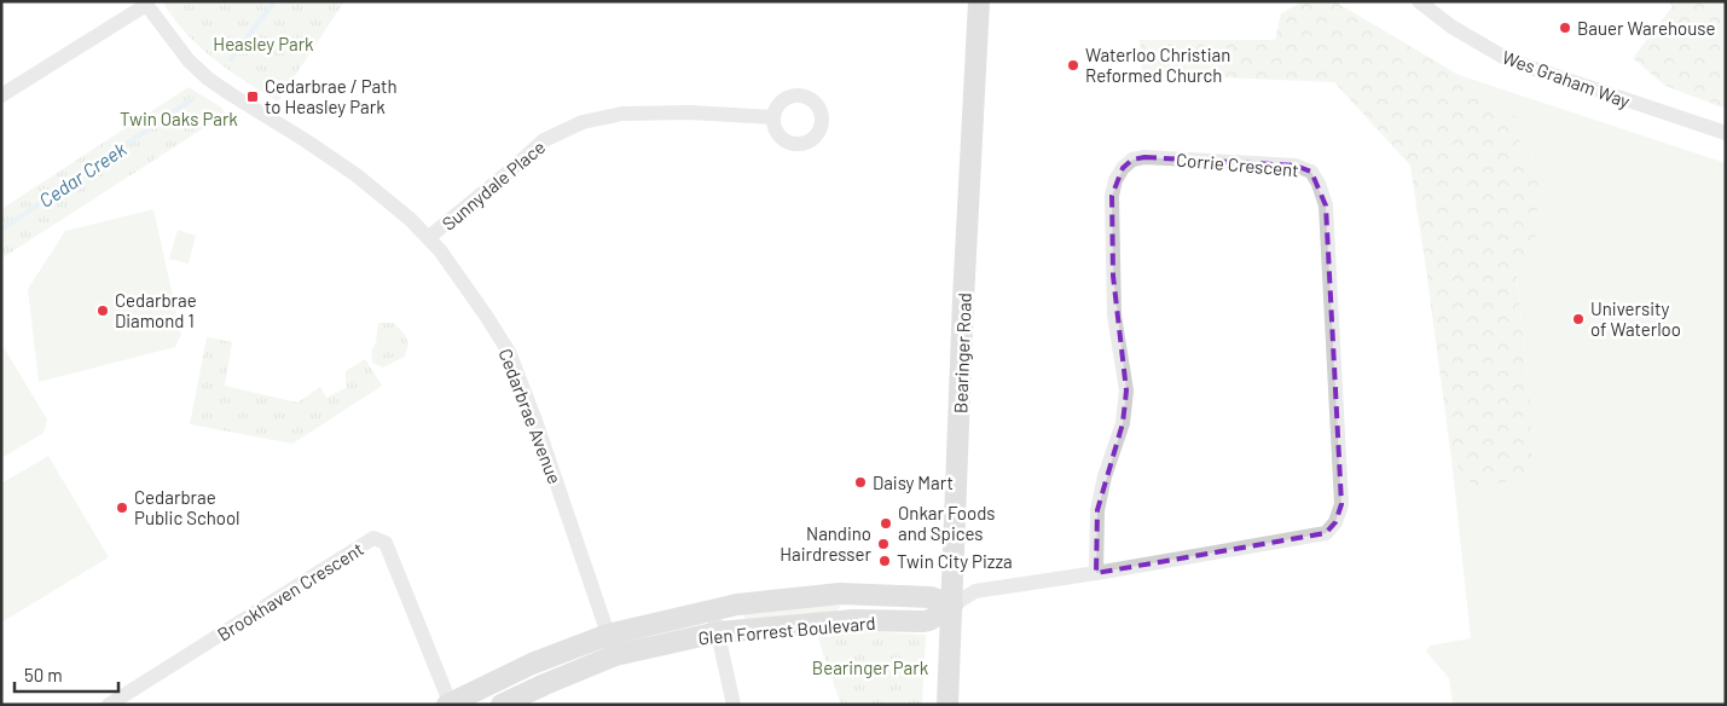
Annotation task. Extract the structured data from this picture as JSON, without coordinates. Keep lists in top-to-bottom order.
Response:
{
  "streets": {
    "street": [
      "Wes Graham Way",
      "Corrie Crescent",
      "Sunnydale Place",
      "Bearinger Road",
      "Cedarbrae Avenue",
      "Brookhaven Crescent",
      "Glen Forrest Boulevard"
    ]
  },
  "crossings": [
    ["Corrie Crescent", "Bearinger Road"],
    ["Corrie Crescent", "Glen Forrest Boulevard"],
    ["Sunnydale Place", "Cedarbrae Avenue"],
    ["Bearinger Road", "Glen Forrest Boulevard"],
    ["Cedarbrae Avenue", "Glen Forrest Boulevard"],
    ["Brookhaven Crescent", "Glen Forrest Boulevard"]
  ],
  "water": ["Cedar Creek"],
  "parks": ["Heasley Park", "Twin Oaks Park", "Bearinger Park"],
  "places": {
    "other": [
      "Bauer Warehouse",
      "Waterloo Christian Reformed Church",
      "Cedarbrae Diamond 1",
      "University of Waterloo",
      "Daisy Mart",
      "Cedarbrae Public School",
      "Onkar Foods and Spices",
      "Nandino Hairdresser",
      "Twin City Pizza"
    ],
    "transit": ["Cedarbrae / Path to Heasley Park"]
  },
  "scale_bar": "50 m"
}
